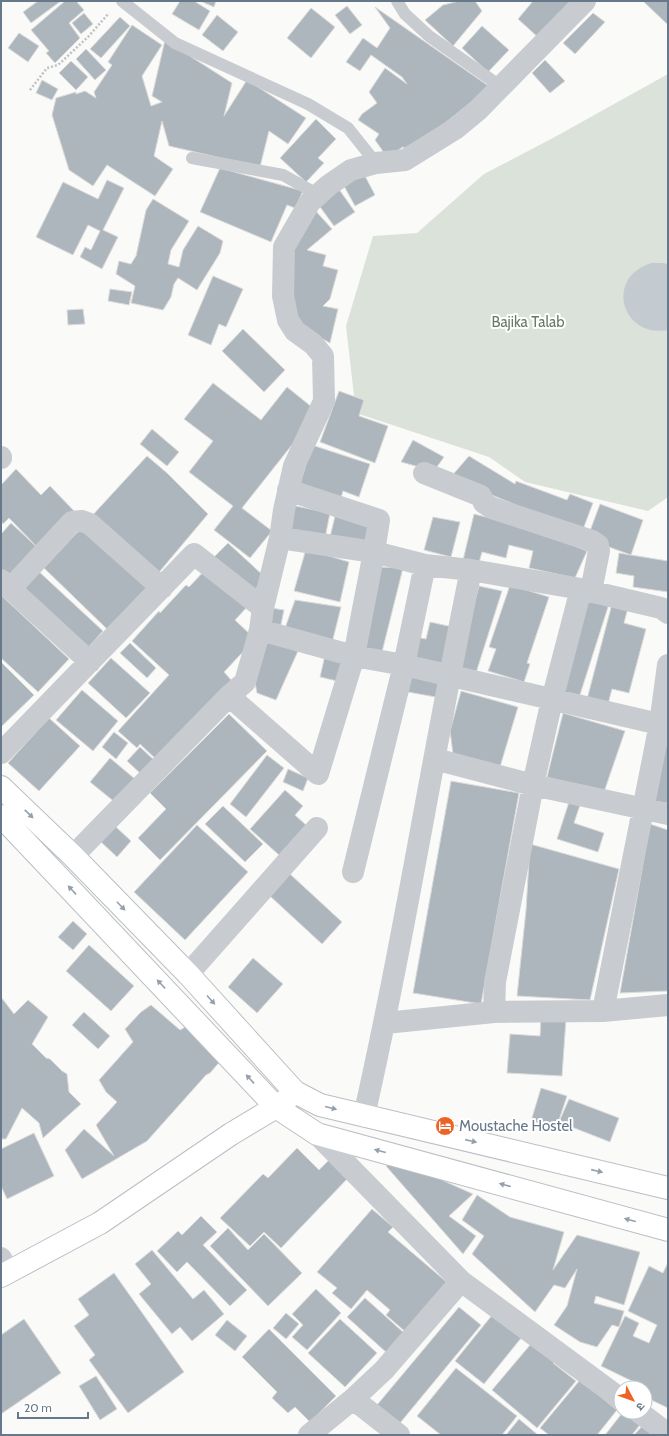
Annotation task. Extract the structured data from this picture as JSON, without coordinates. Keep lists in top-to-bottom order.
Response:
{
  "parks": ["Bajika Talab"],
  "places": {
    "hotel": ["Moustache Hostel"]
  },
  "scale_bar": "20 m",
  "north": "bottom right"
}
